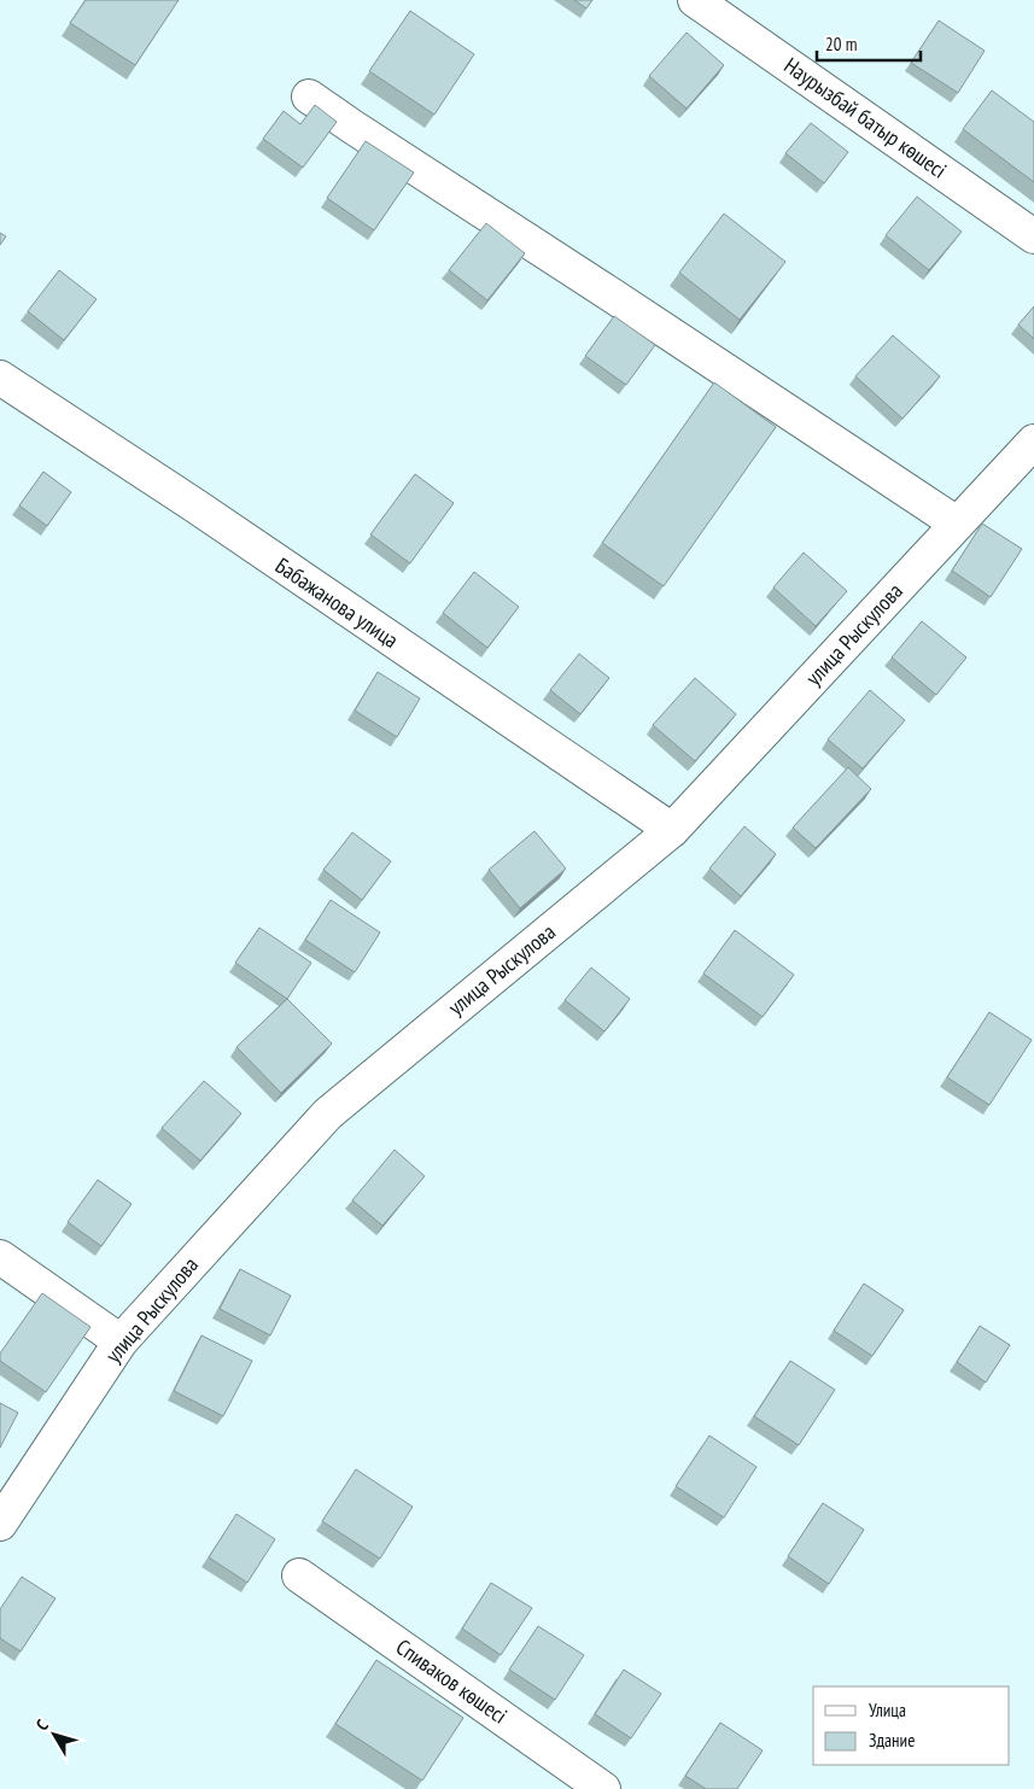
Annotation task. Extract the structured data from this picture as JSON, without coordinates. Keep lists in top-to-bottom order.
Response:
{
  "streets": {
    "street": [
      "Наурызбай батыр көшесі",
      "Бабажанова улица",
      "улица Рыскулова",
      "Спиваков көшесі"
    ]
  },
  "crossings": [
    ["Бабажанова улица", "улица Рыскулова"]
  ],
  "legend": ["Улица", "Здание"],
  "scale_bar": "20 m",
  "north": "top left"
}
